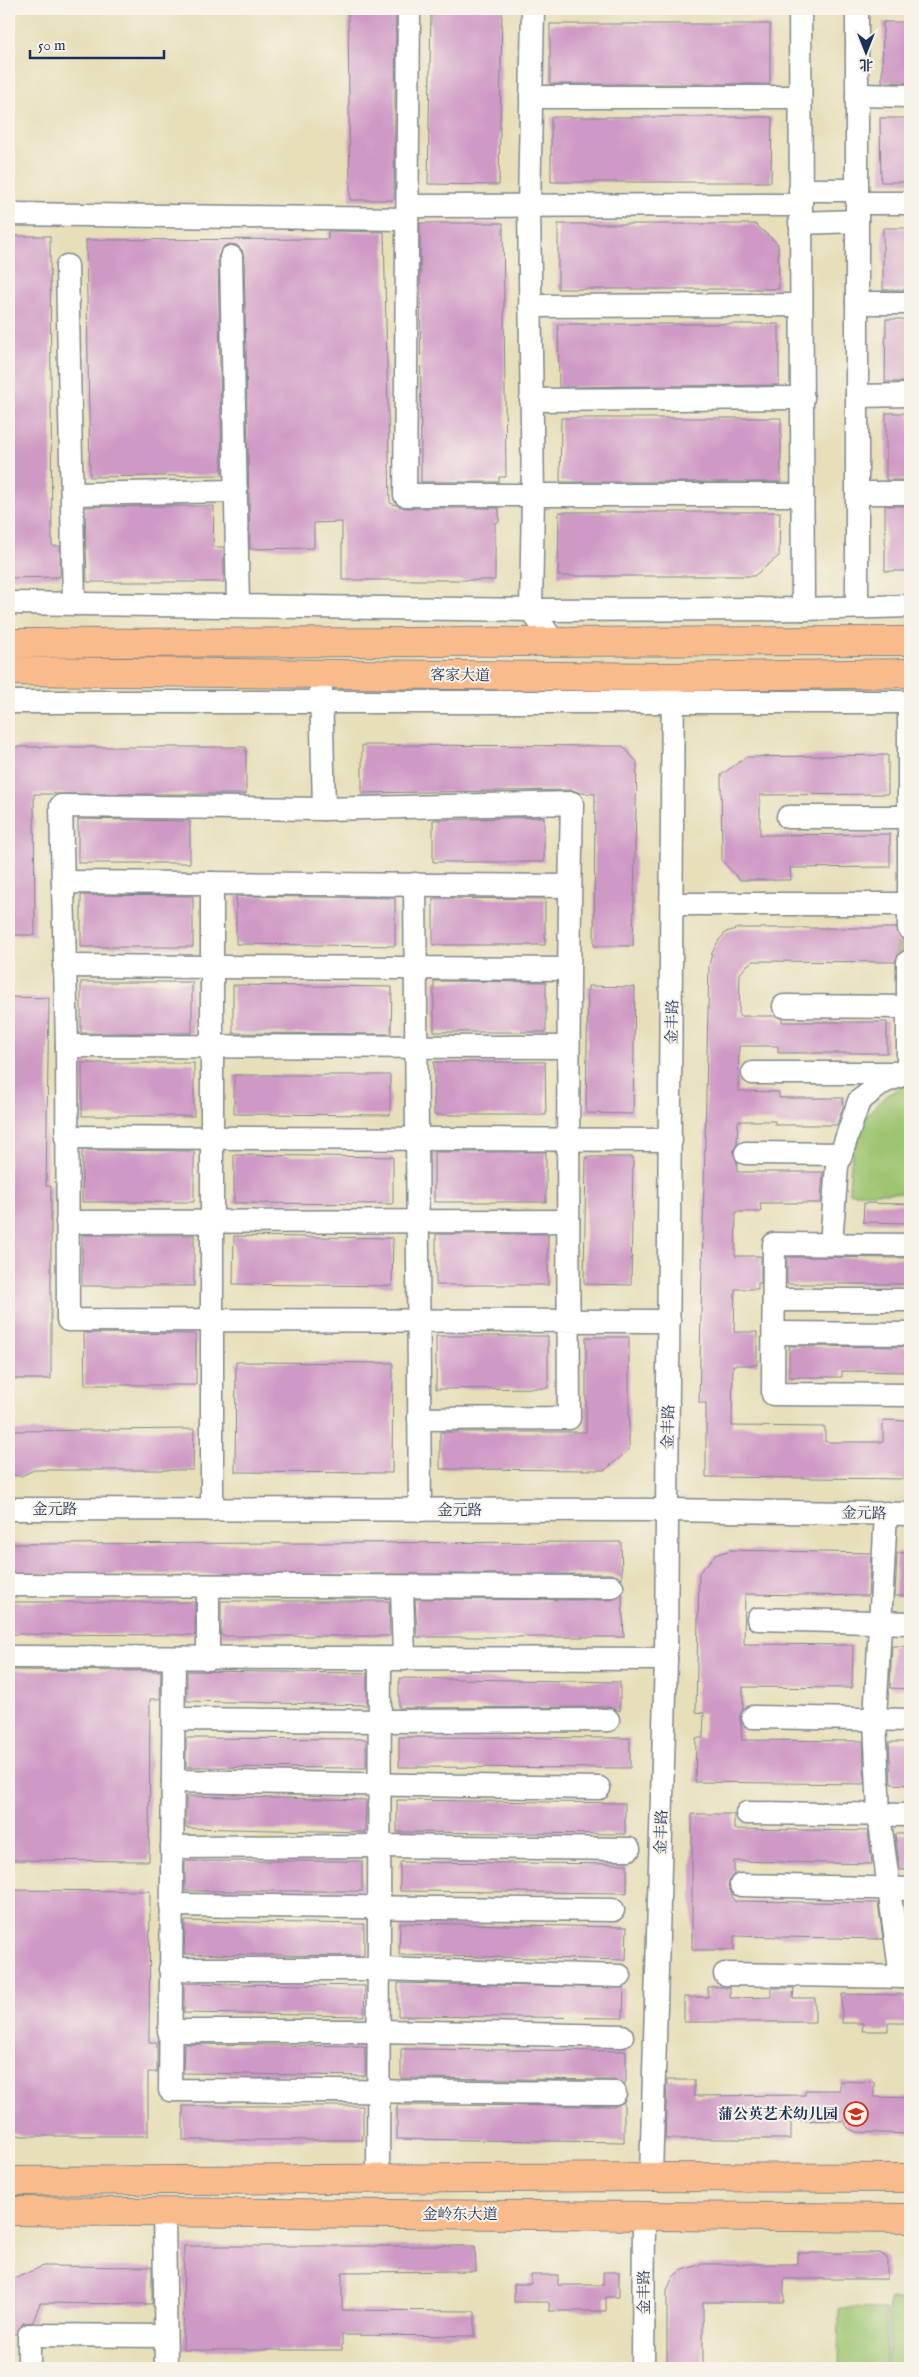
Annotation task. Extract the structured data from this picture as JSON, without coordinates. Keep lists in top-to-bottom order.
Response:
{
  "streets": {
    "main road": ["客家大道", "金岭东大道"],
    "street": ["金丰路", "金元路"]
  },
  "crossings": [
    ["客家大道", "金丰路"],
    ["金丰路", "金元路"],
    ["金丰路", "金岭东大道"]
  ],
  "places": {
    "school or university": ["蒲公英艺术幼儿园"]
  },
  "scale_bar": "50 m",
  "north": "bottom"
}
